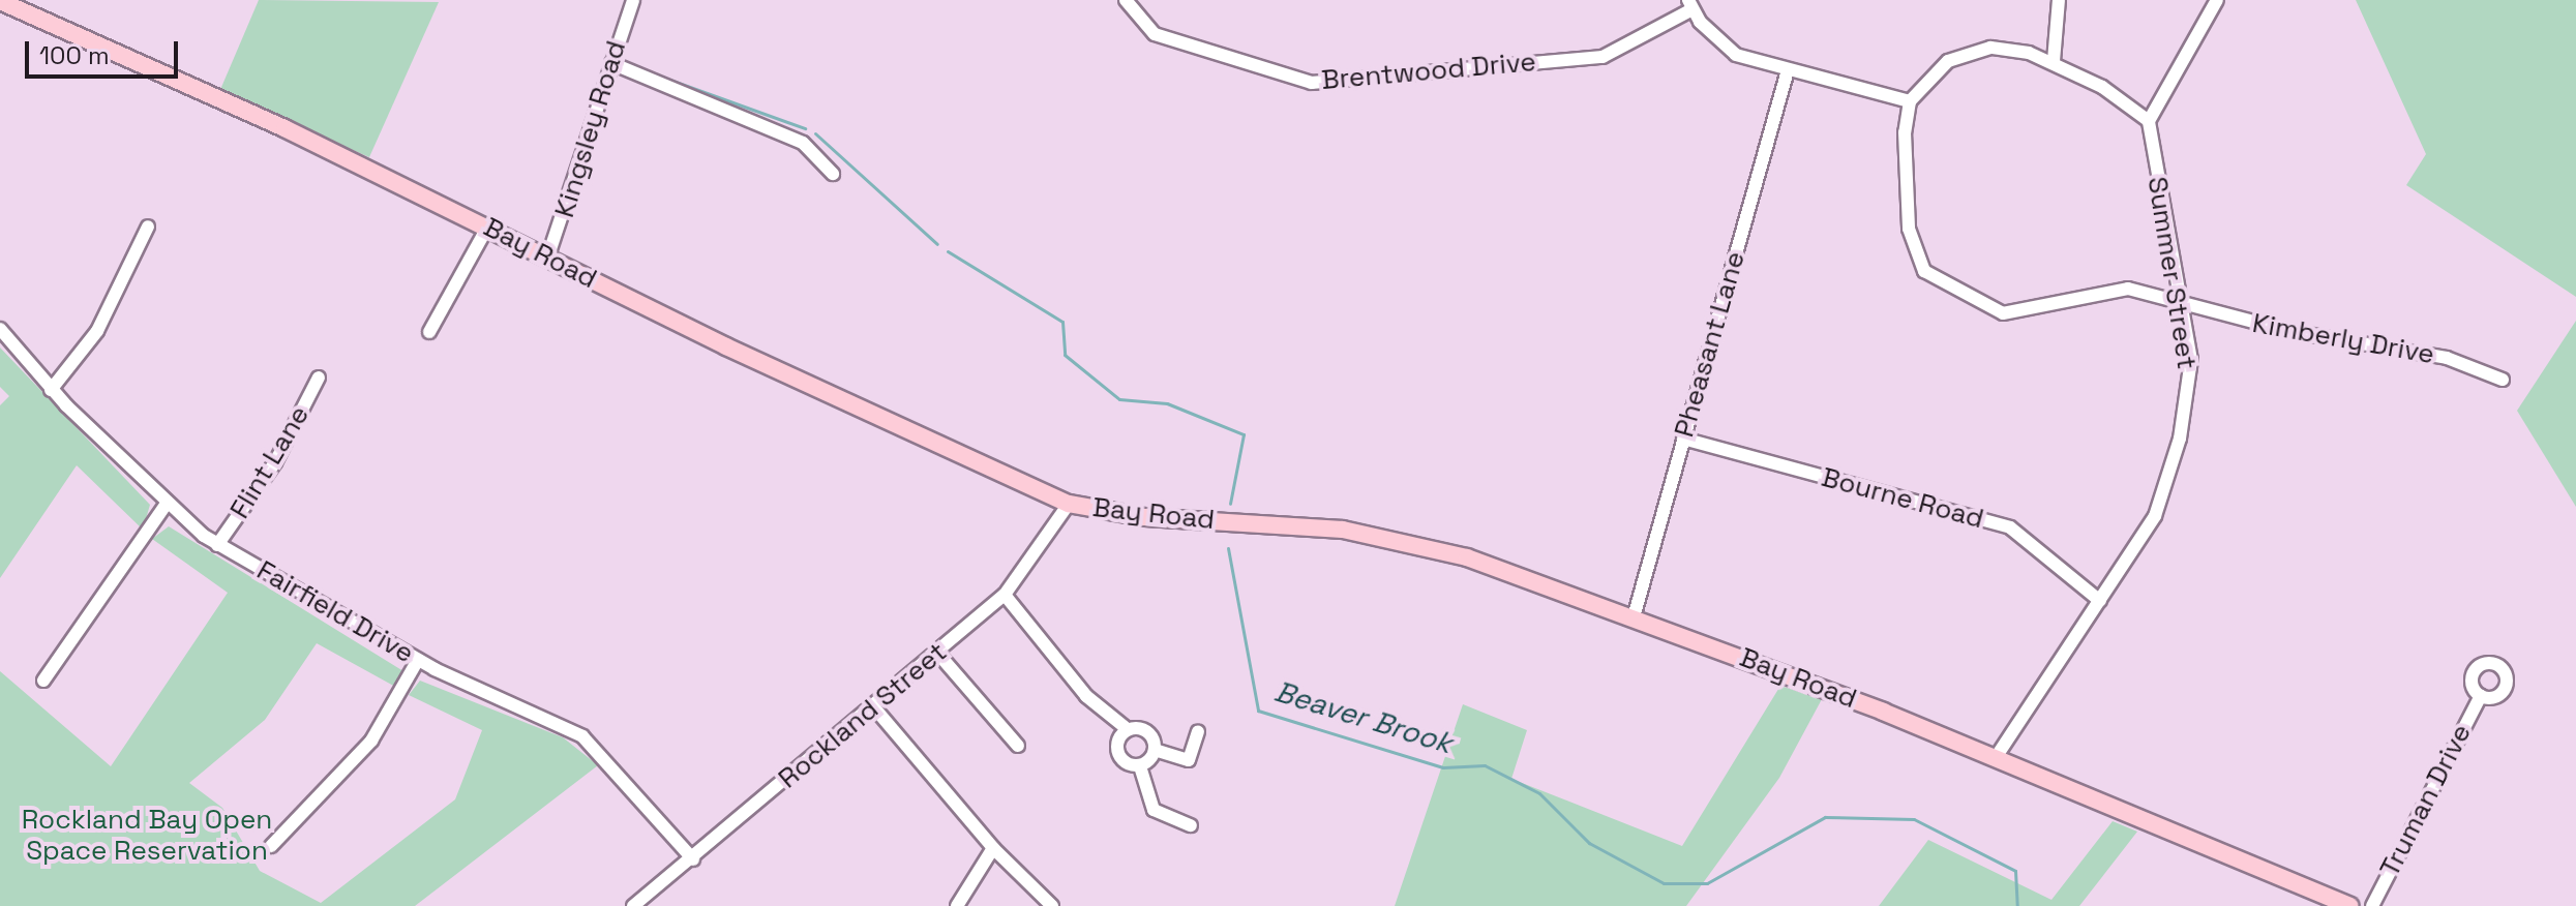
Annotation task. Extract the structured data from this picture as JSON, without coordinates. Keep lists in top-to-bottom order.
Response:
{
  "streets": {
    "main road": ["Bay Road"],
    "street": [
      "Brentwood Drive",
      "Kingsley Road",
      "Summer Street",
      "Kimberly Drive",
      "Pheasant Lane",
      "Flint Lane",
      "Bourne Road",
      "Fairfield Drive",
      "Rockland Street",
      "Truman Drive"
    ]
  },
  "crossings": [
    ["Kingsley Road", "Bay Road"],
    ["Bay Road", "Summer Street"],
    ["Bay Road", "Pheasant Lane"],
    ["Bay Road", "Rockland Street"],
    ["Summer Street", "Kimberly Drive"],
    ["Summer Street", "Bourne Road"],
    ["Pheasant Lane", "Bourne Road"],
    ["Flint Lane", "Fairfield Drive"],
    ["Fairfield Drive", "Rockland Street"]
  ],
  "water": ["Beaver Brook"],
  "parks": ["Rockland Bay Open Space Reservation"],
  "scale_bar": "100 m"
}
